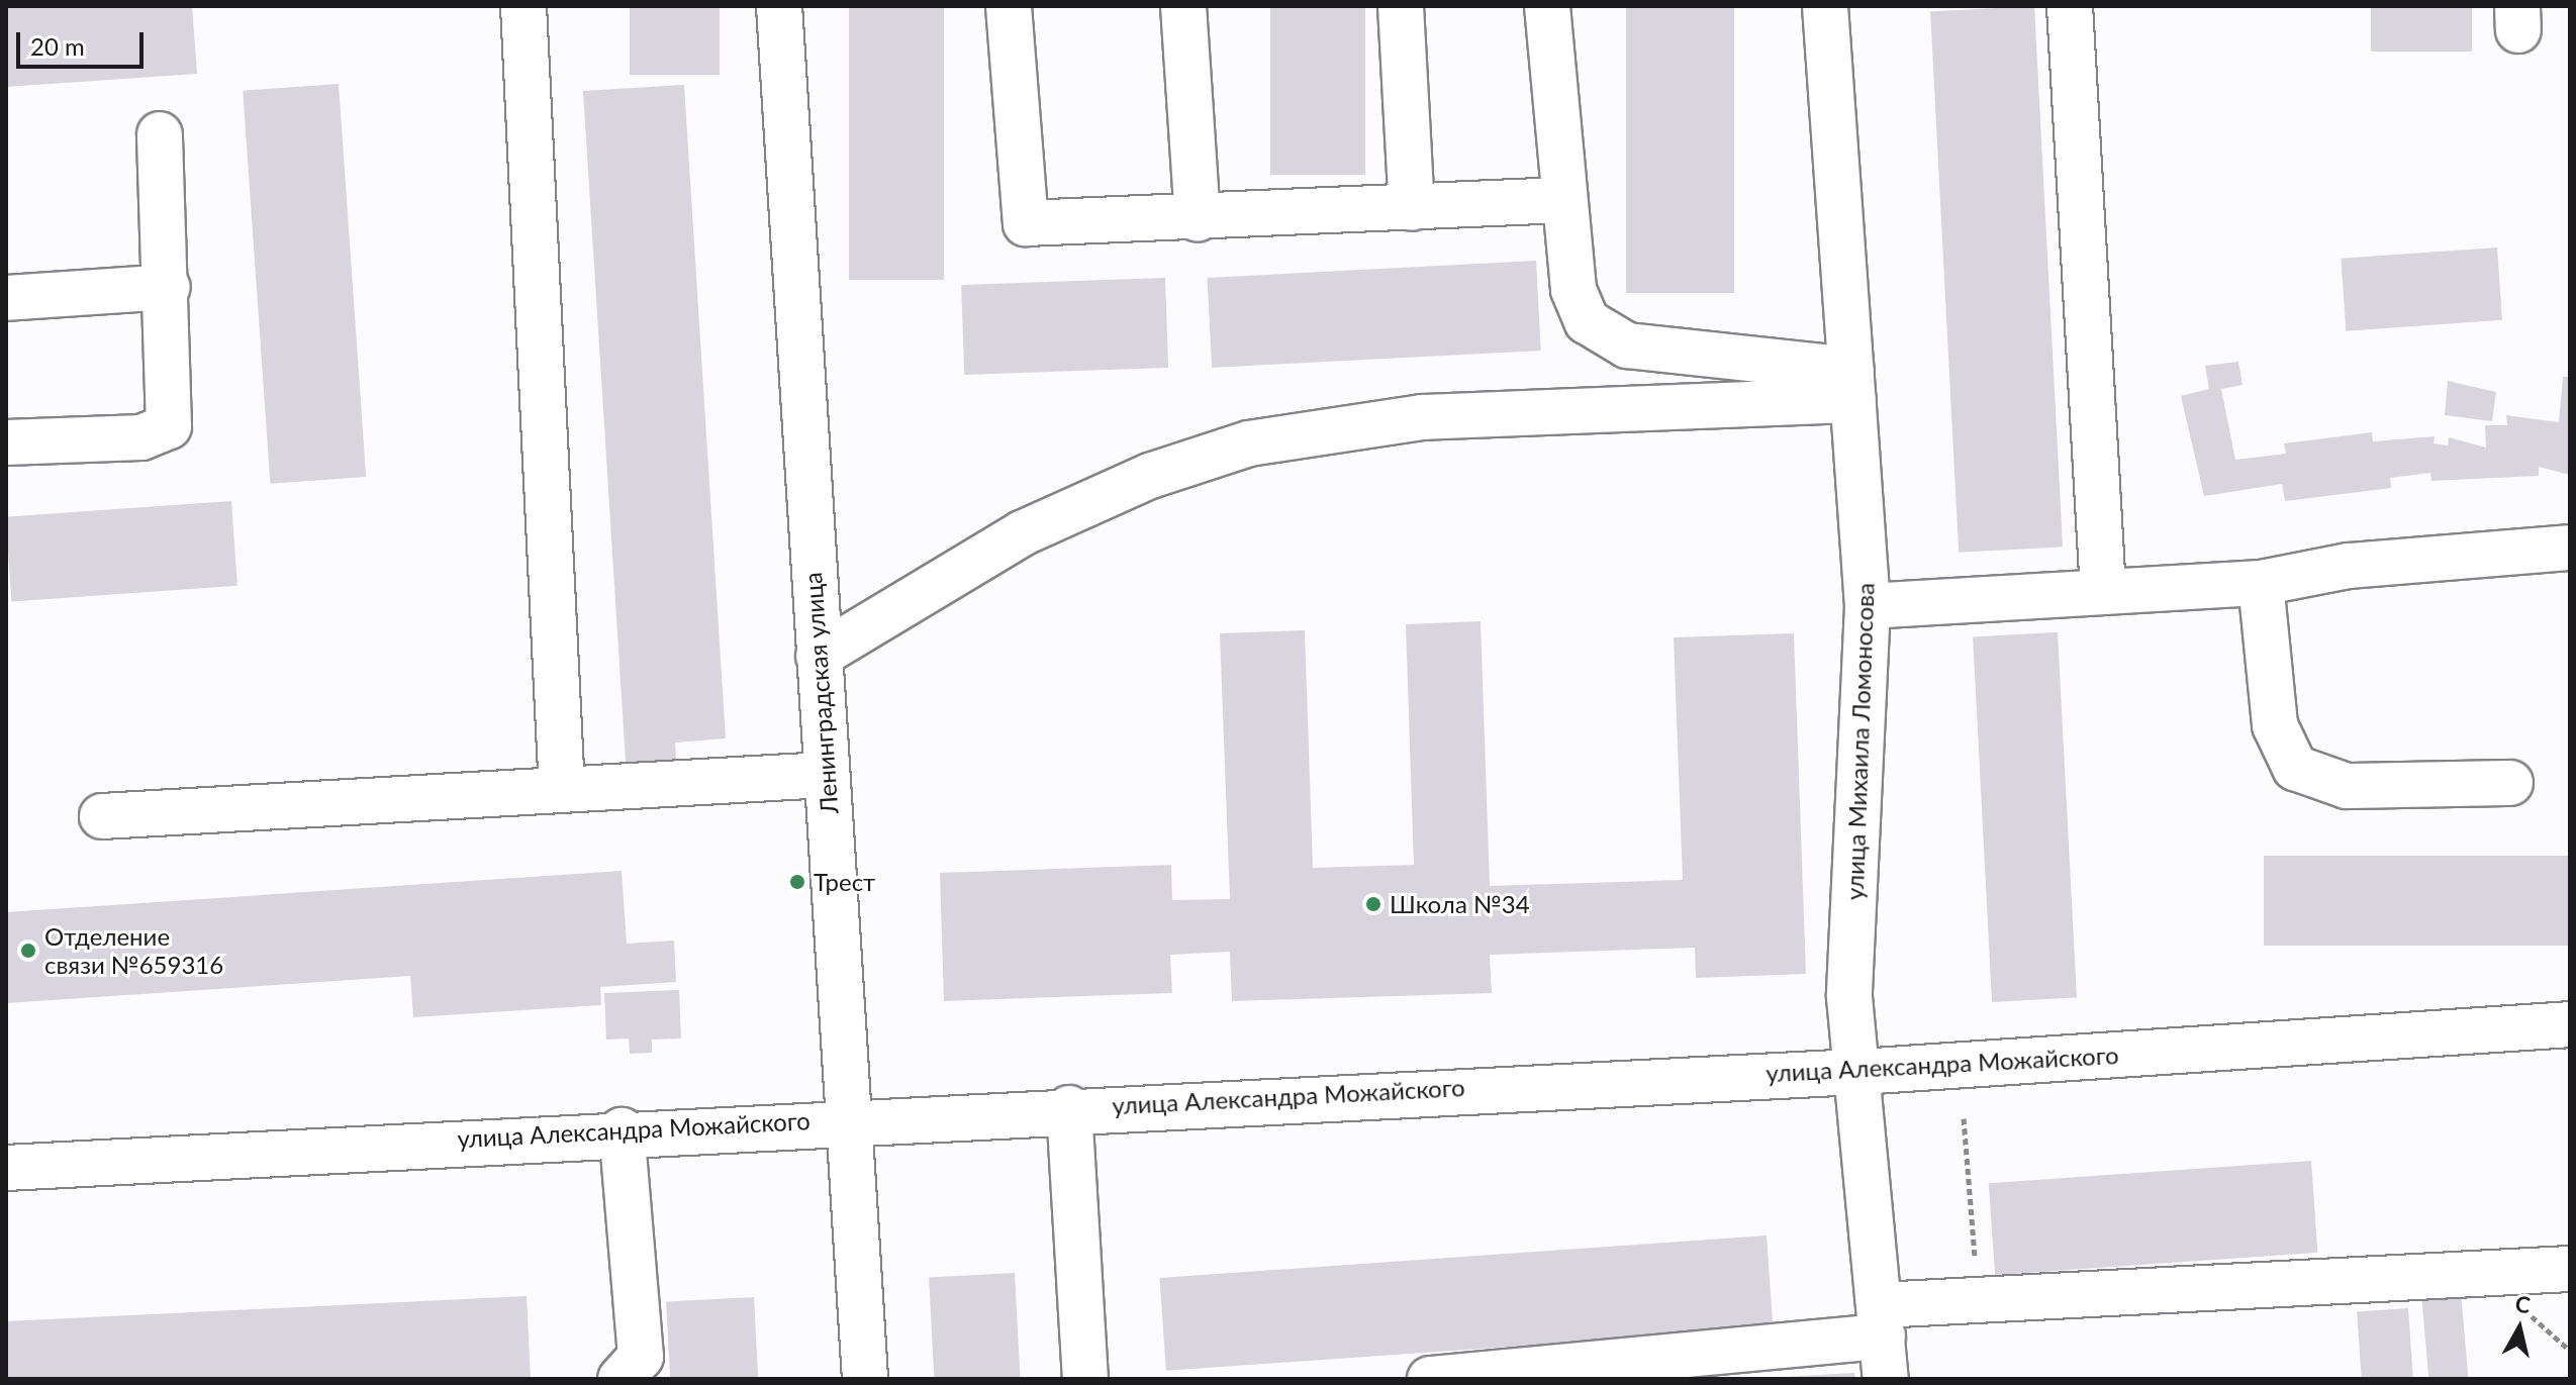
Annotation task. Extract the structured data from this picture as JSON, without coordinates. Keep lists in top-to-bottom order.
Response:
{
  "streets": {
    "street": ["Ленинградская улица", "улица Михаила Ломоносова", "улица Александра Можайского"]
  },
  "crossings": [
    ["Ленинградская улица", "улица Александра Можайского"],
    ["улица Михаила Ломоносова", "улица Александра Можайского"]
  ],
  "places": ["Трест", "Школа №34", "Отделение связи №659316"],
  "scale_bar": "20 m",
  "north": "top"
}
